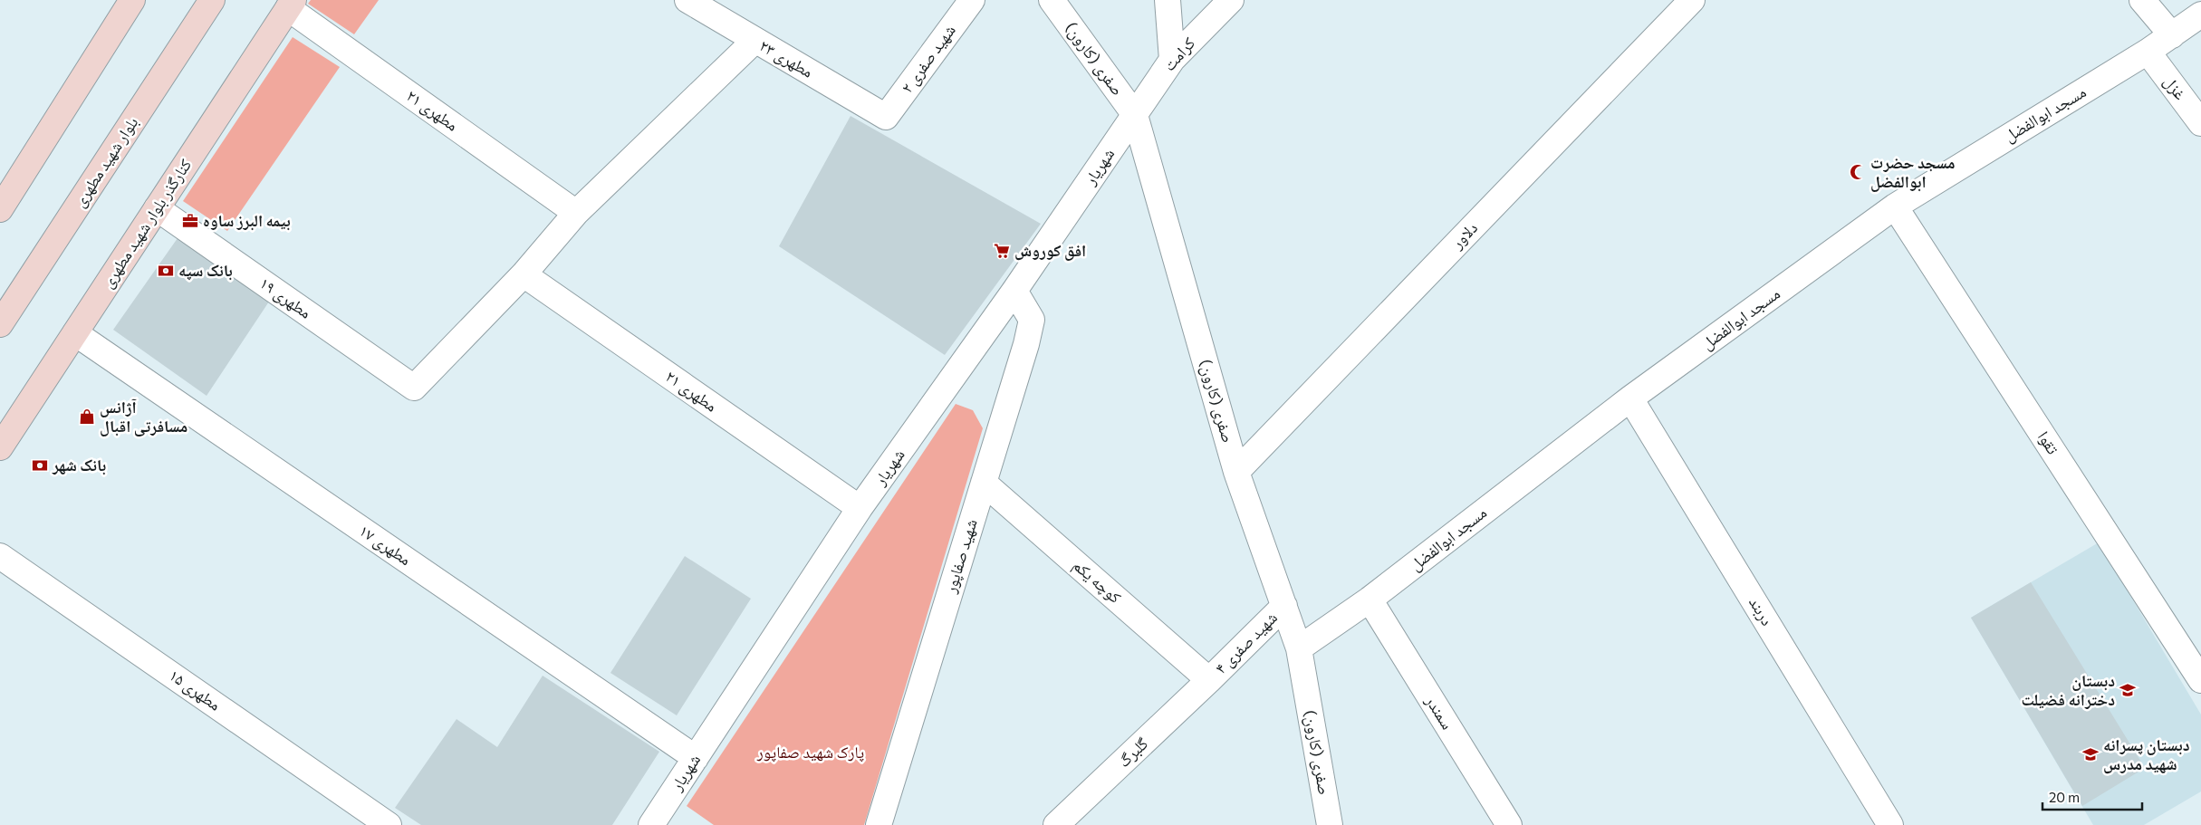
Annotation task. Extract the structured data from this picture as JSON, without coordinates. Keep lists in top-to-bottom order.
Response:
{
  "streets": {
    "street": [
      "کرامت",
      "مطهری ۲۳",
      "شهید صفری ۲",
      "صفری (کارون)",
      "غزل",
      "مطهری ۲۱",
      "مسجد ابوالفضل",
      "بلوار شهید مطهری",
      "شهریار",
      "کنارگذر بلوار شهید مطهری",
      "دلاور",
      "مطهری ۱۹",
      "تقوا",
      "مطهری ۱۷",
      "شهید صفاپور",
      "کوچه یکم",
      "دربند",
      "شهید صفری ۴",
      "مطهری ۱۵",
      "سمندر",
      "گلبرگ"
    ]
  },
  "crossings": [
    ["کرامت", "صفری (کارون)"],
    ["کرامت", "شهریار"],
    ["مطهری ۲۳", "شهید صفری ۲"],
    ["صفری (کارون)", "مسجد ابوالفضل"],
    ["صفری (کارون)", "شهریار"],
    ["صفری (کارون)", "دلاور"],
    ["صفری (کارون)", "شهید صفری ۴"],
    ["غزل", "مسجد ابوالفضل"],
    ["مطهری ۲۱", "شهریار"],
    ["مطهری ۲۱", "کنارگذر بلوار شهید مطهری"],
    ["مطهری ۲۱", "مطهری ۱۹"],
    ["مسجد ابوالفضل", "تقوا"],
    ["مسجد ابوالفضل", "دربند"],
    ["مسجد ابوالفضل", "سمندر"],
    ["شهریار", "مطهری ۱۷"],
    ["شهریار", "شهید صفاپور"],
    ["کنارگذر بلوار شهید مطهری", "مطهری ۱۹"],
    ["کنارگذر بلوار شهید مطهری", "مطهری ۱۷"],
    ["شهید صفاپور", "کوچه یکم"],
    ["کوچه یکم", "شهید صفری ۴"],
    ["کوچه یکم", "گلبرگ"],
    ["شهید صفری ۴", "گلبرگ"]
  ],
  "parks": ["پارک شهید صفاپور"],
  "places": {
    "mosque": ["مسجد حضرت ابوالفضل"],
    "office": ["بیمه البرز ساوه"],
    "supermarket": ["افق کوروش"],
    "bank": ["بانک سپه", "بانک شهر"],
    "shop": ["آژانس مسافرتی اقبال"],
    "school or university": ["دبستان دخترانه فضیلت", "دبستان پسرانه شهید مدرس"]
  },
  "scale_bar": "20 m"
}
